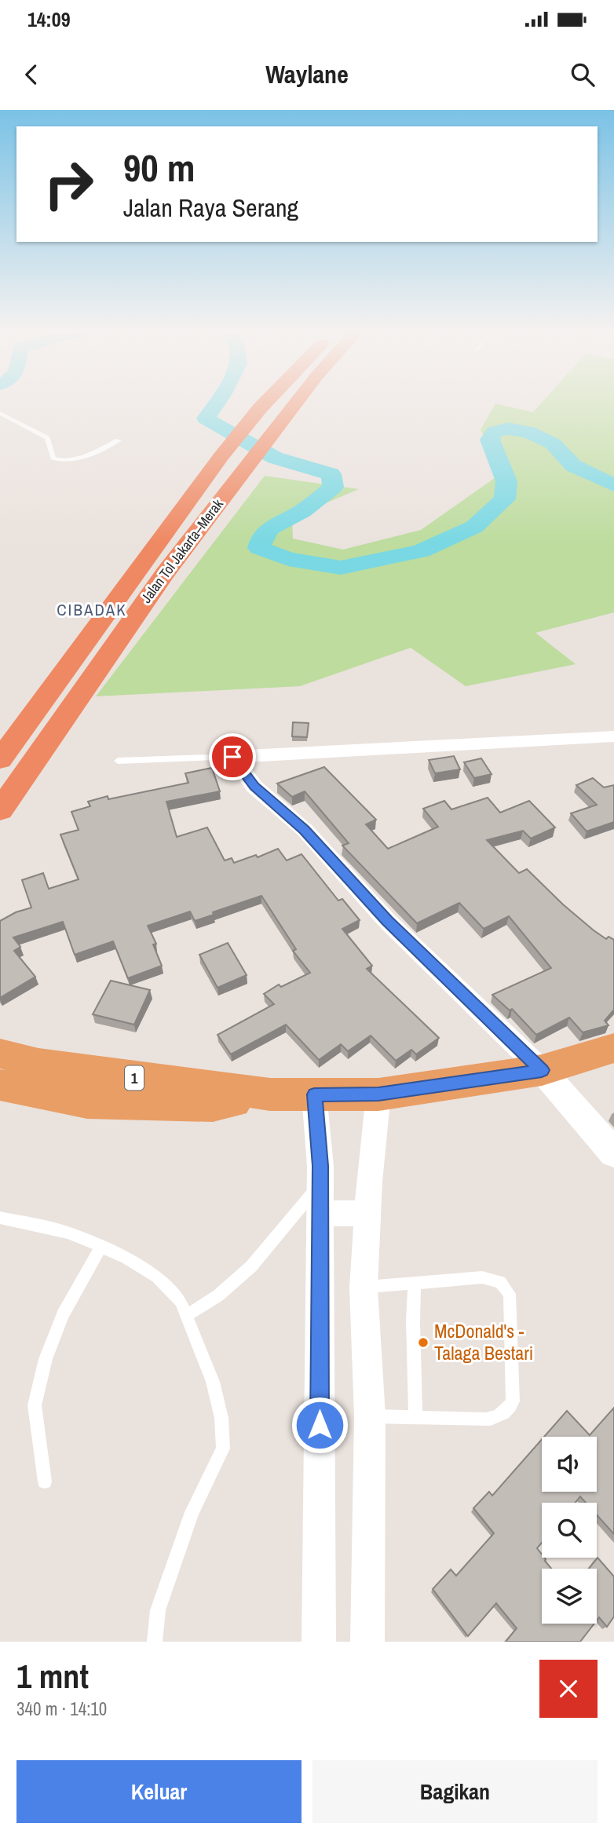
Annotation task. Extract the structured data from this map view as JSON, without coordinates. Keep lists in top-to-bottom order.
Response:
{
  "streets": {
    "highway": ["Jalan Tol Jakarta–Merak", "1"]
  },
  "districts": ["CIBADAK"],
  "places": ["McDonald's - Talaga Bestari"],
  "page": {
    "status": "14:09",
    "header": "Waylane",
    "turn": ["90 m", "Jalan Raya Serang"],
    "heading": ["1 mnt", "340 m · 14:10"],
    "buttons": ["Keluar", "Bagikan"]
  }
}
